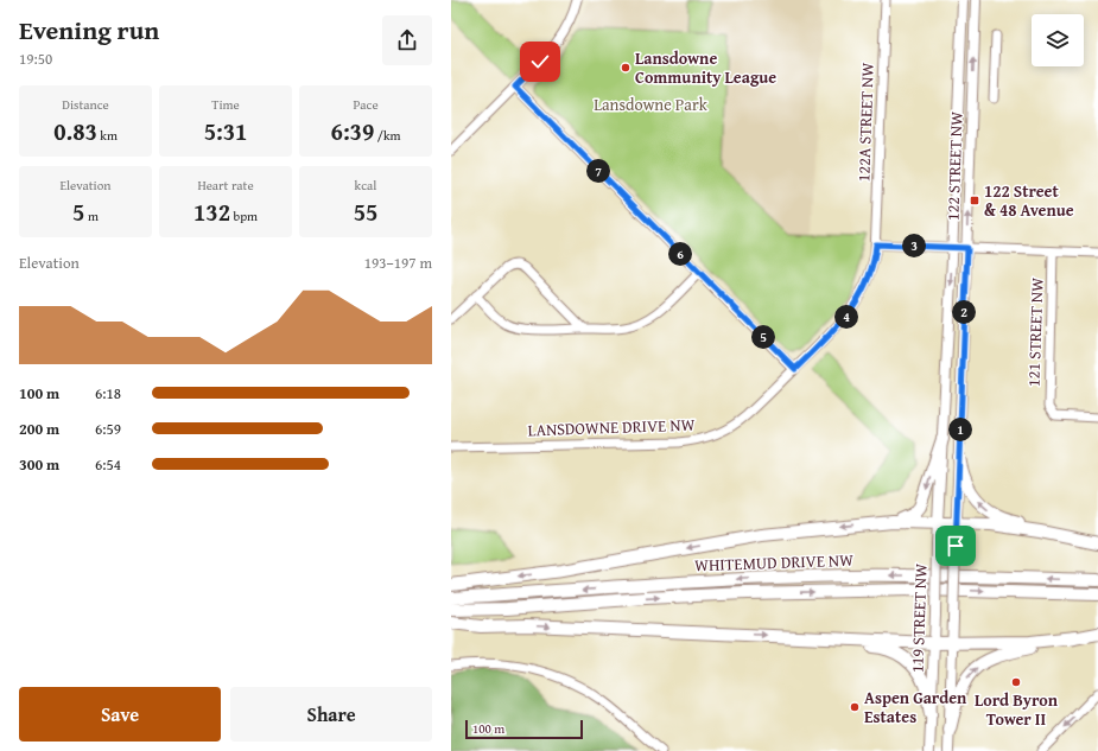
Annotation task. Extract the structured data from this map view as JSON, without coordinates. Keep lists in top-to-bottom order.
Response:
{
  "streets": {
    "highway": ["WHITEMUD DRIVE NW"],
    "main road": ["122 STREET NW", "119 STREET NW"],
    "street": ["122A STREET NW", "121 STREET NW", "LANSDOWNE DRIVE NW"]
  },
  "crossings": [
    ["122A STREET NW", "LANSDOWNE DRIVE NW"],
    ["122 STREET NW", "119 STREET NW"]
  ],
  "parks": ["Lansdowne Park"],
  "places": {
    "other": ["Lansdowne Community League", "Lord Byron Tower II", "Aspen Garden Estates"],
    "transit": ["122 Street & 48 Avenue"]
  },
  "scale_bar": "100 m",
  "page": {
    "heading": ["Evening run", "19:50"],
    "stats": [
      ["Distance", "0.83 km"],
      ["Time", "5:31"],
      ["Pace", "6:39 /km"],
      ["Elevation", "5 m"],
      ["Heart rate", "132 bpm"],
      ["kcal", "55"]
    ],
    "pins": [
      "7",
      "3",
      "6",
      "2",
      "4",
      "5",
      "1"
    ],
    "chart": ["Elevation", "193–197 m"],
    "list": [
      {
        "name": "100 m",
        "note": "6:18"
      },
      {
        "name": "200 m",
        "note": "6:59"
      },
      {
        "name": "300 m",
        "note": "6:54"
      }
    ],
    "buttons": ["Save", "Share"],
    "scale": "100 m"
  }
}
